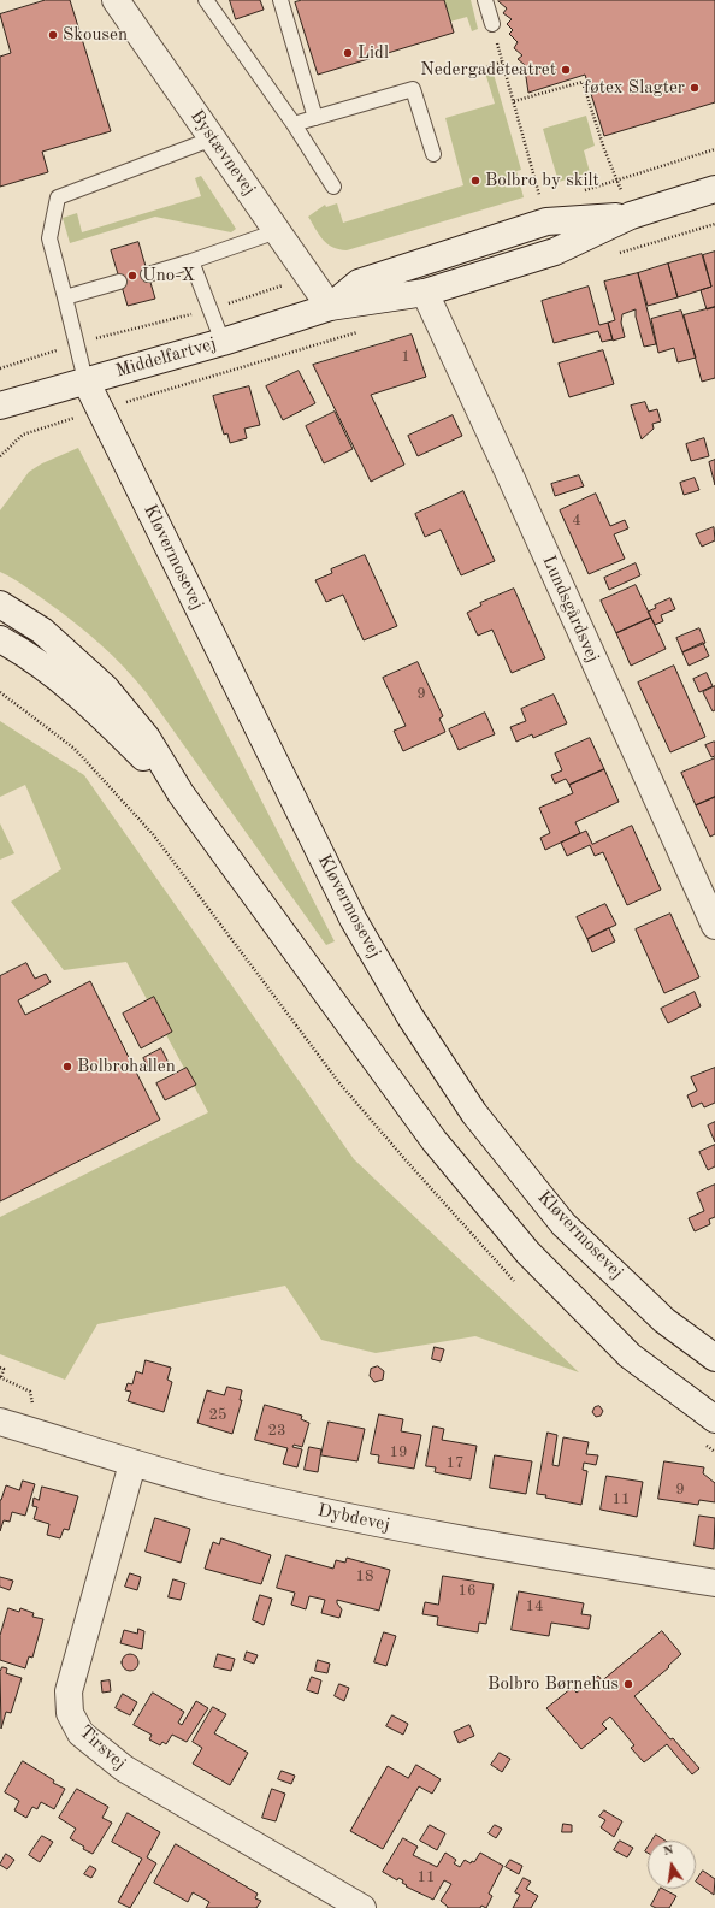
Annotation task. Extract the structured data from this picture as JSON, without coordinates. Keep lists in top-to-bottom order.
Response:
{
  "streets": {
    "street": [
      "Bystævnevej",
      "Middelfartvej",
      "Kløvermosevej",
      "Lundsgårdsvej",
      "Dybdevej",
      "Tirsvej"
    ]
  },
  "crossings": [
    ["Bystævnevej", "Middelfartvej"],
    ["Middelfartvej", "Kløvermosevej"],
    ["Middelfartvej", "Lundsgårdsvej"],
    ["Dybdevej", "Tirsvej"]
  ],
  "places": [
    "Skousen",
    "Lidl",
    "Nedergadeteatret",
    "føtex Slagter",
    "Bolbro by skilt",
    "Uno-X",
    "Bolbrohallen",
    "Bolbro Børnehus"
  ],
  "house_numbers": [
    "1",
    "4",
    "9",
    "25",
    "23",
    "19",
    "17",
    "9",
    "11",
    "18",
    "16",
    "14",
    "11"
  ],
  "north": "top"
}
